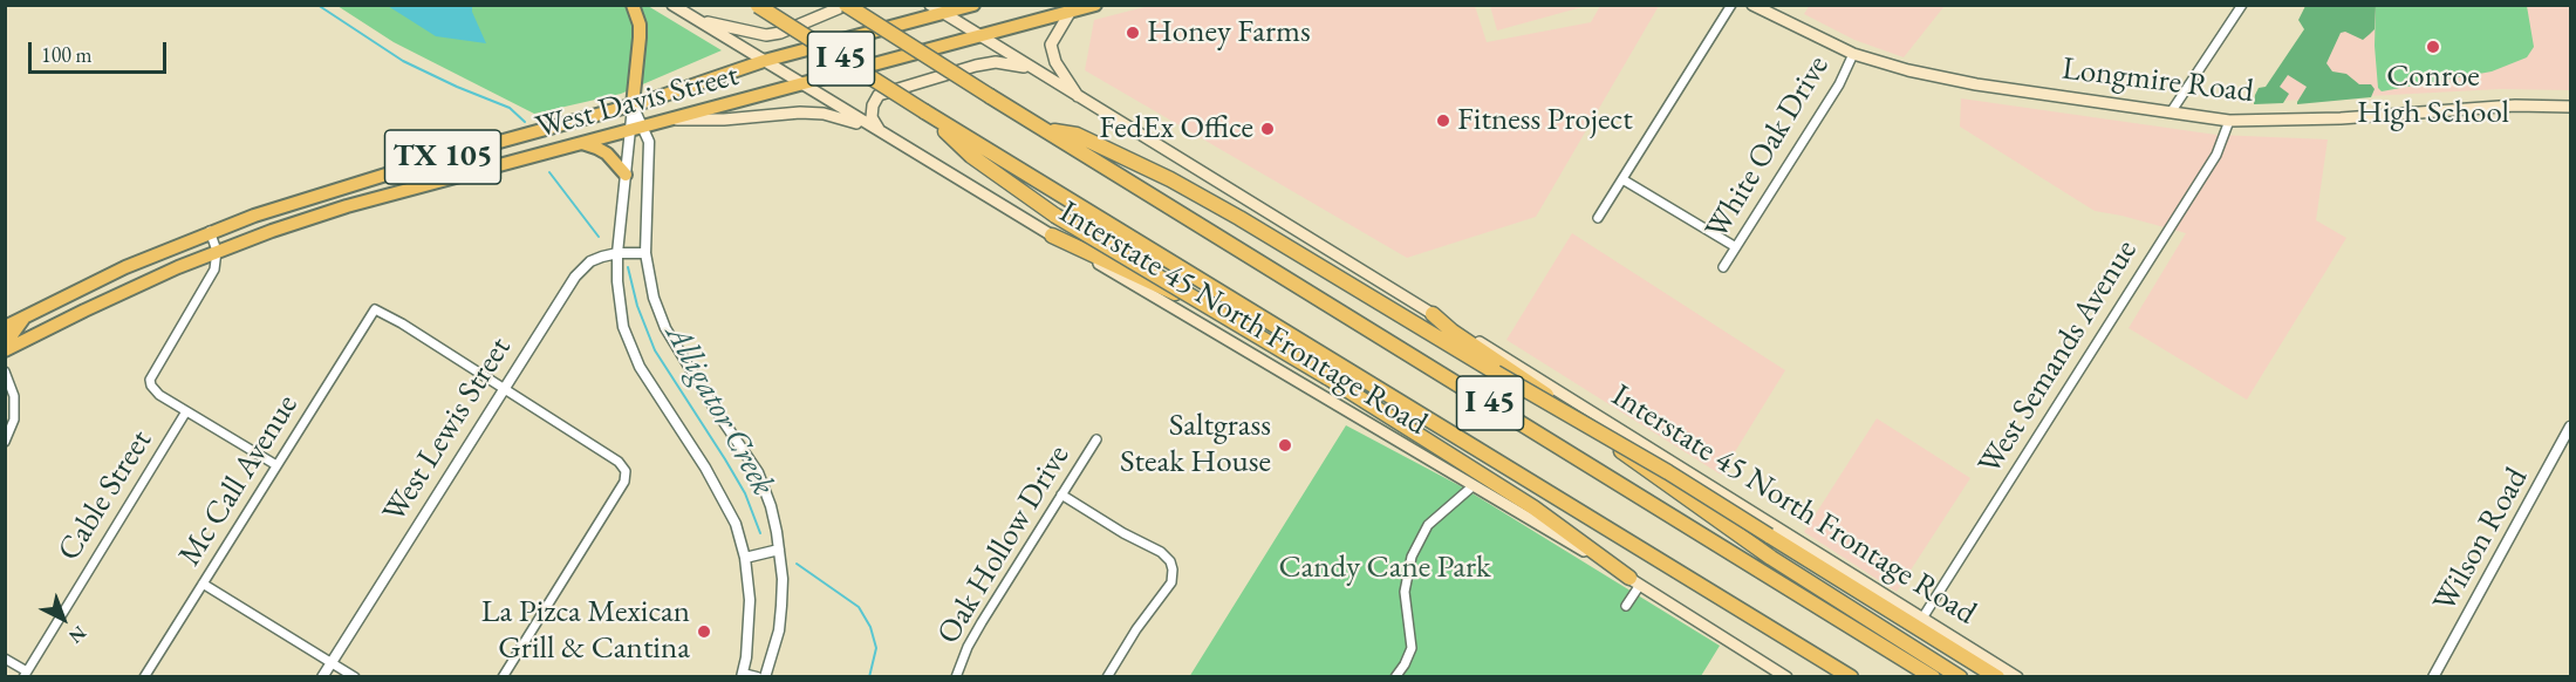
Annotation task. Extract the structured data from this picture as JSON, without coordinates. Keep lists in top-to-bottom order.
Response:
{
  "streets": {
    "highway": ["I 45"],
    "main road": [
      "Longmire Road",
      "West Davis Street",
      "TX 105",
      "Interstate 45 North Frontage Road"
    ],
    "street": [
      "White Oak Drive",
      "West Semands Avenue",
      "West Lewis Street",
      "Mc Call Avenue",
      "Cable Street",
      "Wilson Road",
      "Oak Hollow Drive"
    ]
  },
  "crossings": [
    ["Longmire Road", "White Oak Drive"],
    ["Longmire Road", "West Semands Avenue"],
    ["West Davis Street", "Interstate 45 North Frontage Road"],
    ["West Davis Street", "Cable Street"],
    ["Interstate 45 North Frontage Road", "West Semands Avenue"],
    ["West Lewis Street", "Mc Call Avenue"]
  ],
  "water": ["Alligator Creek"],
  "parks": ["Candy Cane Park"],
  "places": [
    "Honey Farms",
    "Conroe High School",
    "Fitness Project",
    "FedEx Office",
    "Saltgrass Steak House",
    "La Pizca Mexican Grill & Cantina"
  ],
  "scale_bar": "100 m",
  "north": "bottom right"
}
